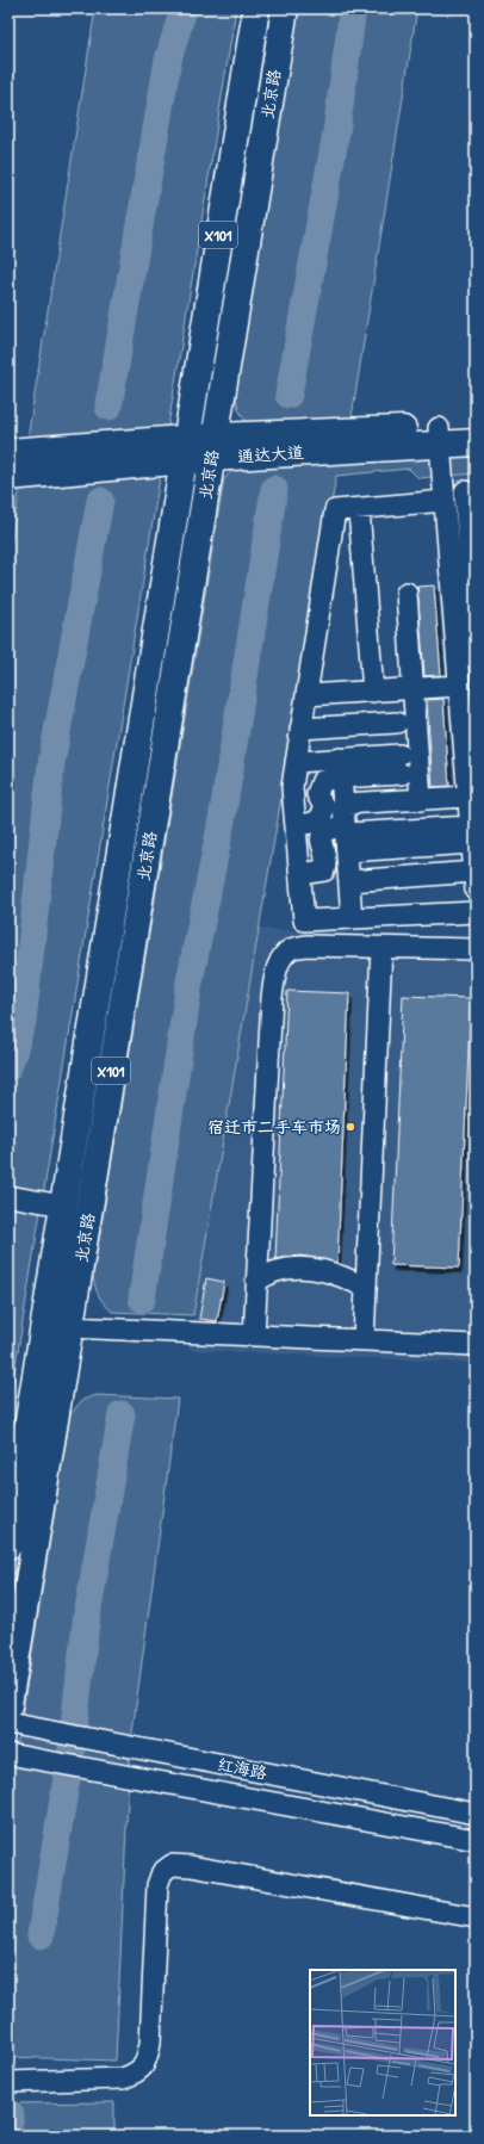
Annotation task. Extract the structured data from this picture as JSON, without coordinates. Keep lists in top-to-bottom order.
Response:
{
  "streets": {
    "main road": ["北京路", "X101", "通达大道"],
    "street": ["红海路"]
  },
  "crossings": [
    ["北京路", "通达大道"]
  ],
  "places": ["宿迁市二手车市场"]
}
